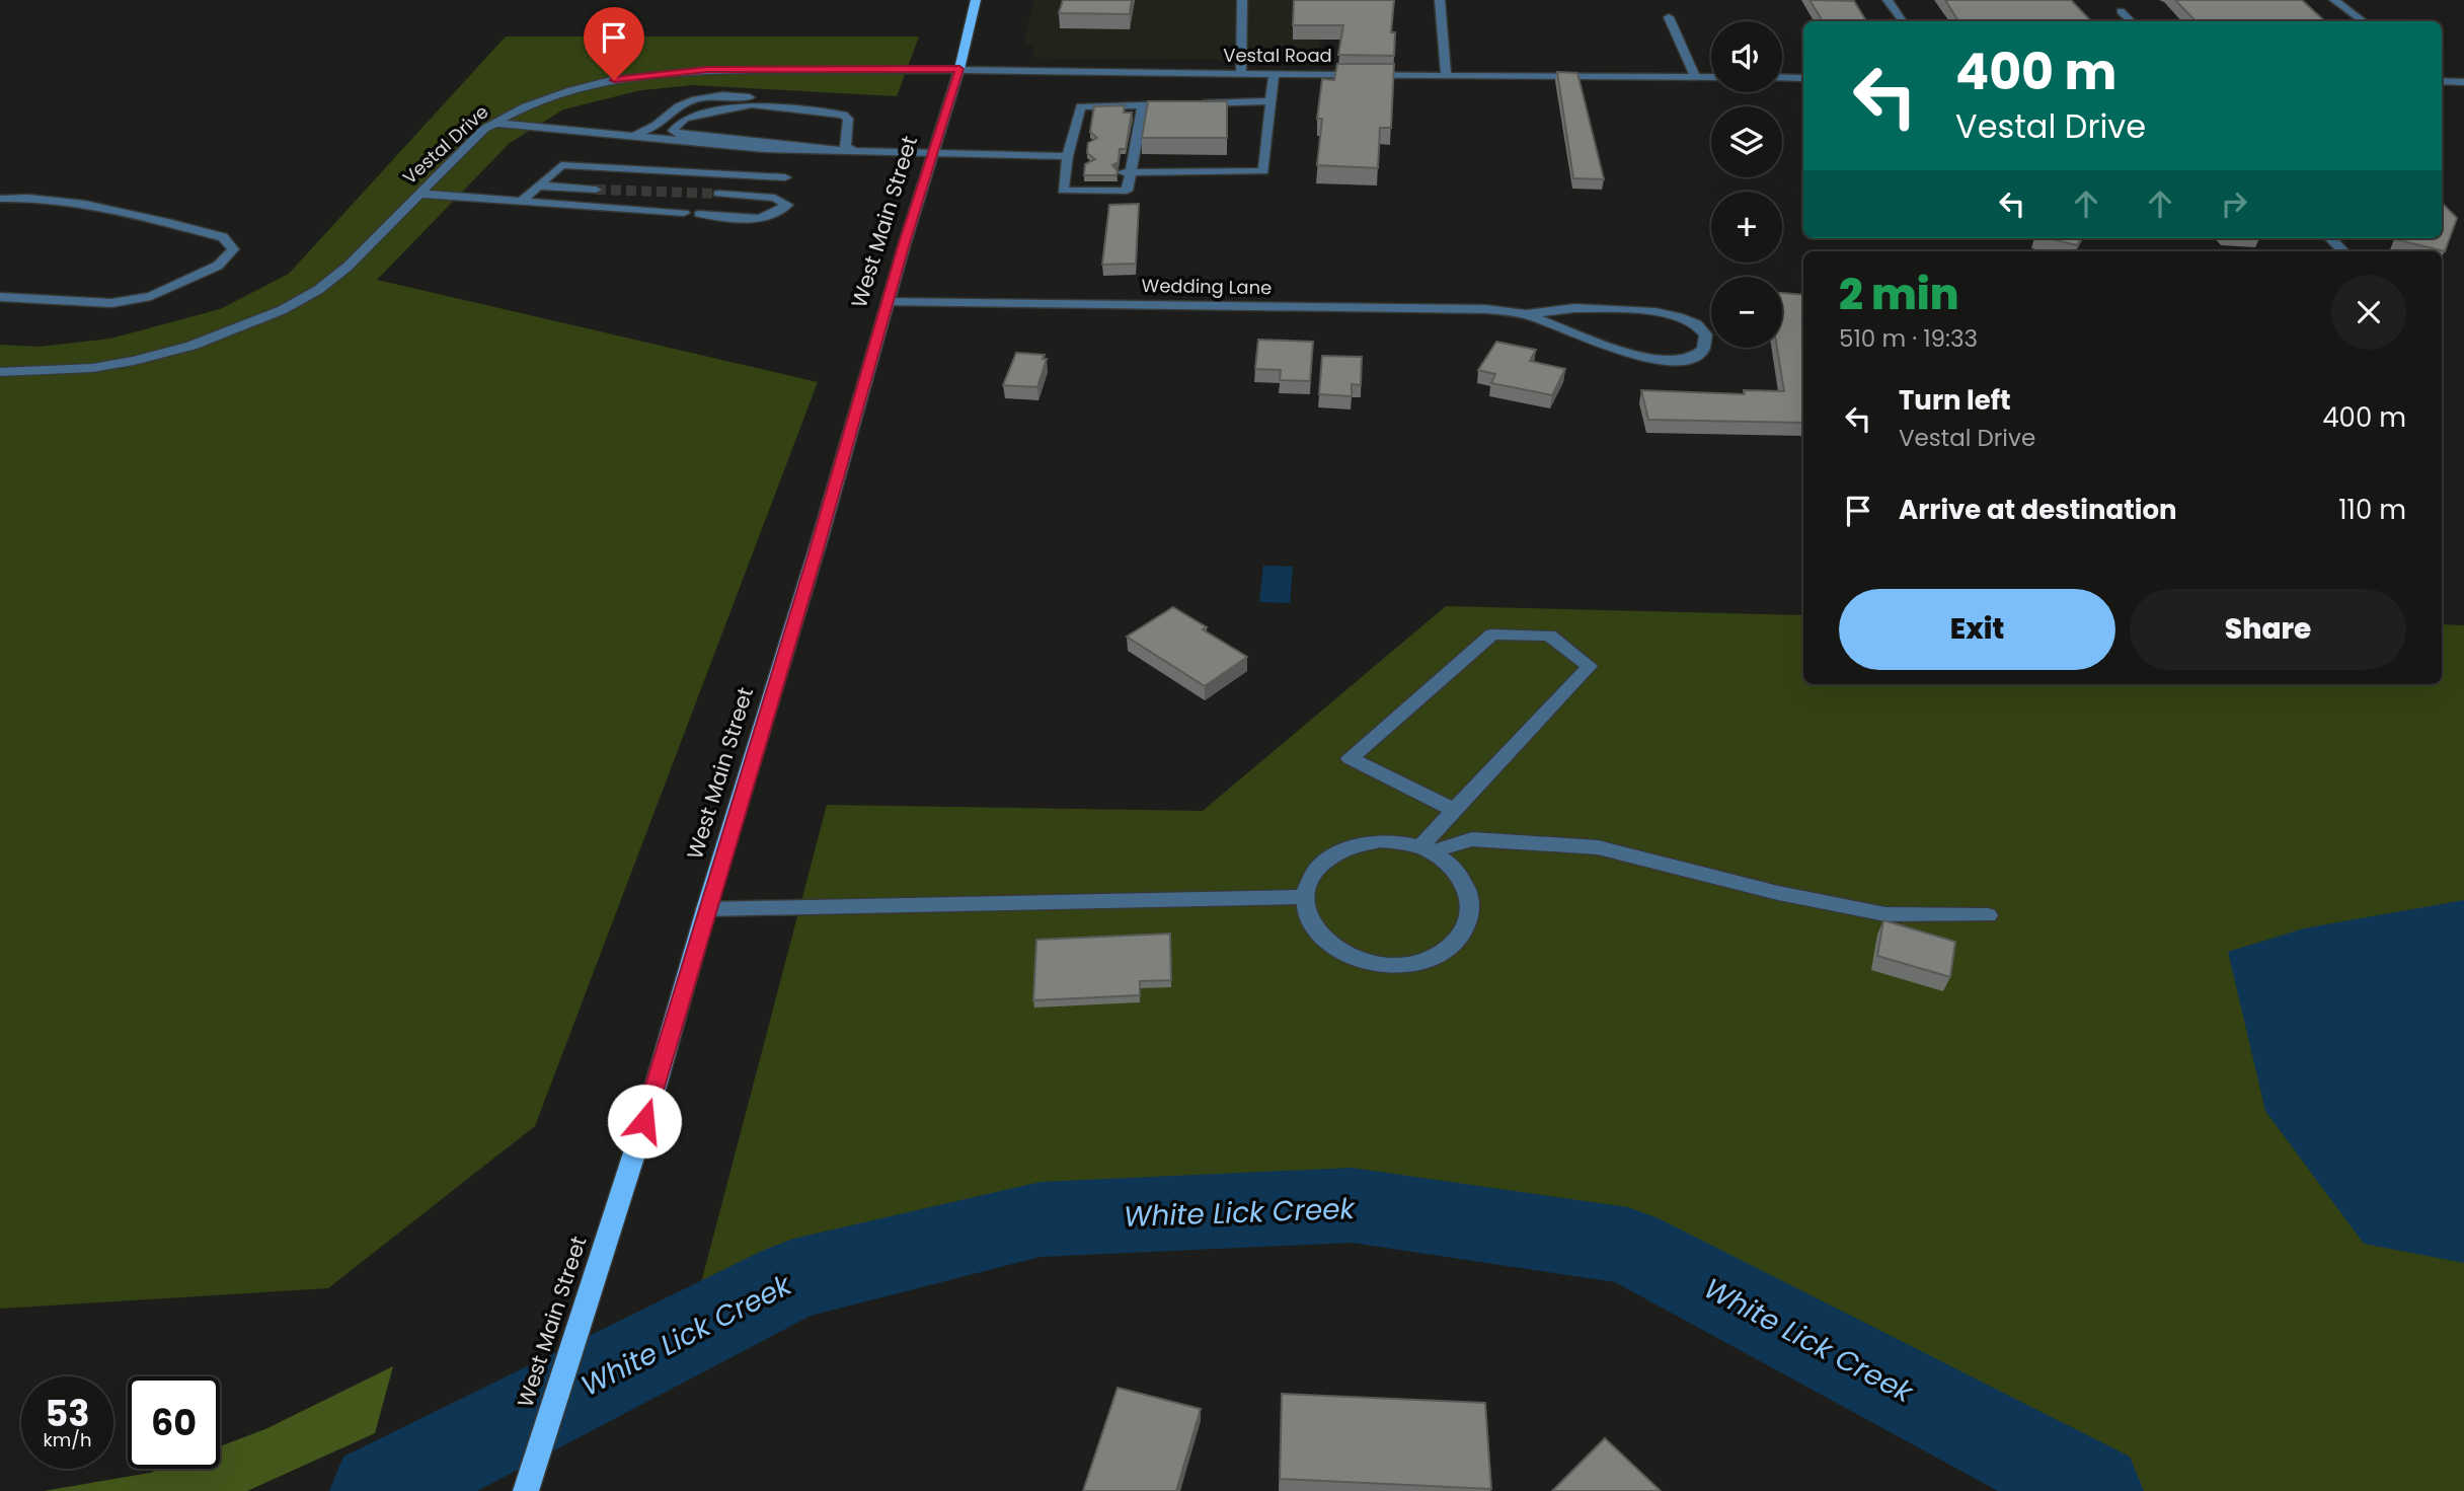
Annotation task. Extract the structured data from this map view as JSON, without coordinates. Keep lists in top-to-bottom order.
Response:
{
  "streets": {
    "main road": ["West Main Street"],
    "street": ["Vestal Road", "Vestal Drive", "Wedding Lane"]
  },
  "crossings": [
    ["Vestal Road", "Vestal Drive"],
    ["Vestal Road", "West Main Street"],
    ["Vestal Drive", "West Main Street"],
    ["West Main Street", "Wedding Lane"]
  ],
  "water": ["White Lick Creek"],
  "page": {
    "map_buttons": ["+", "−"],
    "turn": ["400 m", "Vestal Drive"],
    "heading": ["2 min", "510 m · 19:33"],
    "list": [
      {
        "name": "Turn left",
        "note": "Vestal Drive",
        "value": "400 m"
      },
      {
        "name": "Arrive at destination",
        "value": "110 m"
      }
    ],
    "buttons": ["Exit", "Share"],
    "speed": "53 km/h",
    "limit": "60"
  }
}
